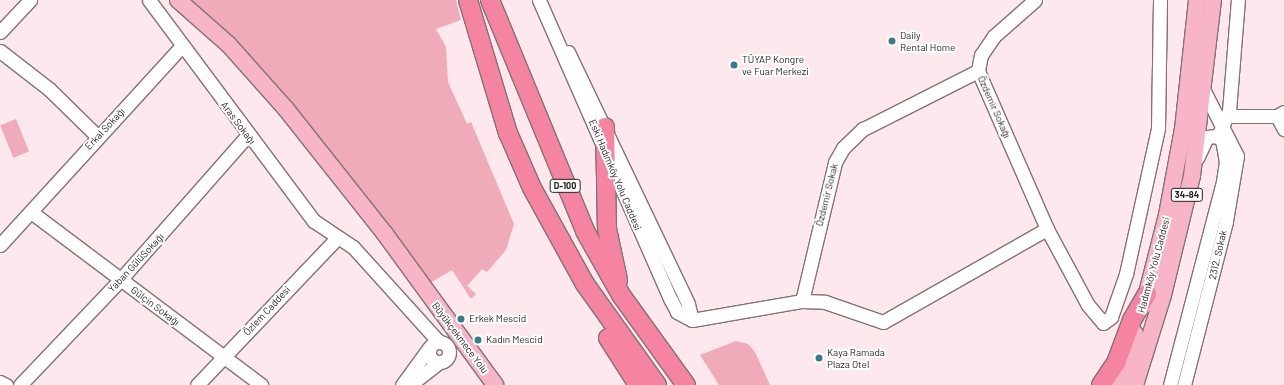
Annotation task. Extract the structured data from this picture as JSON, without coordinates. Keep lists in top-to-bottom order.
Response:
{
  "streets": {
    "highway": ["D-100"],
    "main road": ["34-84", "Hadımköy Yolu Caddesi", "Büyükçekmece Yolu"],
    "street": [
      "Özdemir Sokağı",
      "Aras Sokağı",
      "Erkal Sokağı",
      "Eski Hadımköy Yolu Caddesi",
      "Özdemir Sokak",
      "2312. Sokak",
      "Yaban GülüSokağı",
      "Gülçin Sokağı",
      "Özlem Caddesi"
    ]
  },
  "crossings": [
    ["Özdemir Sokağı", "Özdemir Sokak"],
    ["Aras Sokağı", "Erkal Sokağı"],
    ["Aras Sokağı", "Yaban GülüSokağı"],
    ["Aras Sokağı", "Özlem Caddesi"],
    ["Erkal Sokağı", "Gülçin Sokağı"],
    ["2312. Sokak", "Hadımköy Yolu Caddesi"],
    ["Yaban GülüSokağı", "Gülçin Sokağı"],
    ["Gülçin Sokağı", "Özlem Caddesi"]
  ],
  "places": [
    "Daily Rental Home",
    "TÜYAP Kongre ve Fuar Merkezi",
    "Erkek Mescid",
    "Kadın Mescid",
    "Kaya Ramada Plaza Otel"
  ]
}
